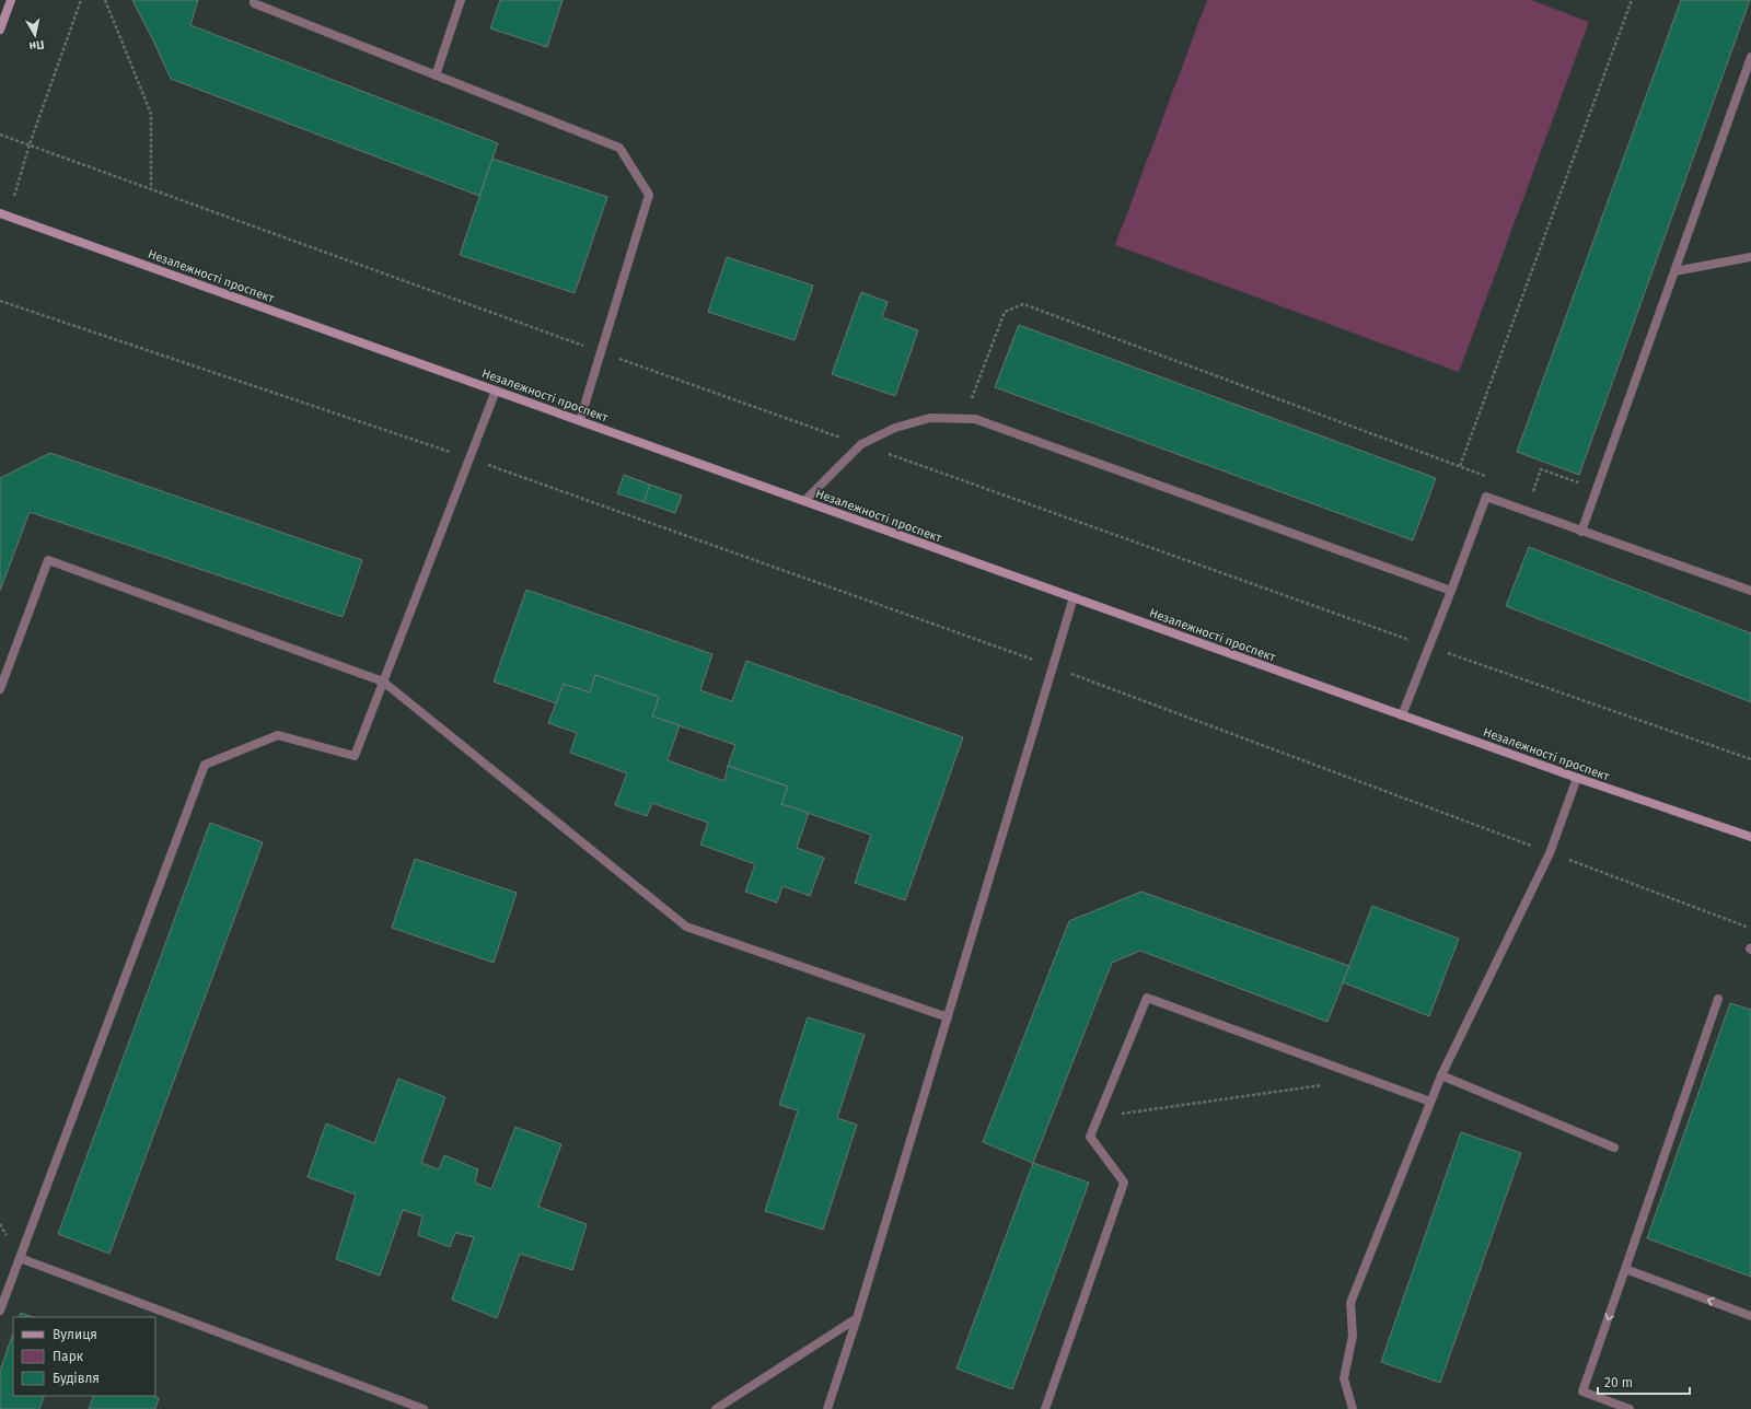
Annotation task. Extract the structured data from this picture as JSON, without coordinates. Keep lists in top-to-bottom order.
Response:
{
  "streets": {
    "street": ["Незалежності проспект"]
  },
  "legend": ["Вулиця", "Парк", "Будівля"],
  "scale_bar": "20 m",
  "north": "bottom"
}
